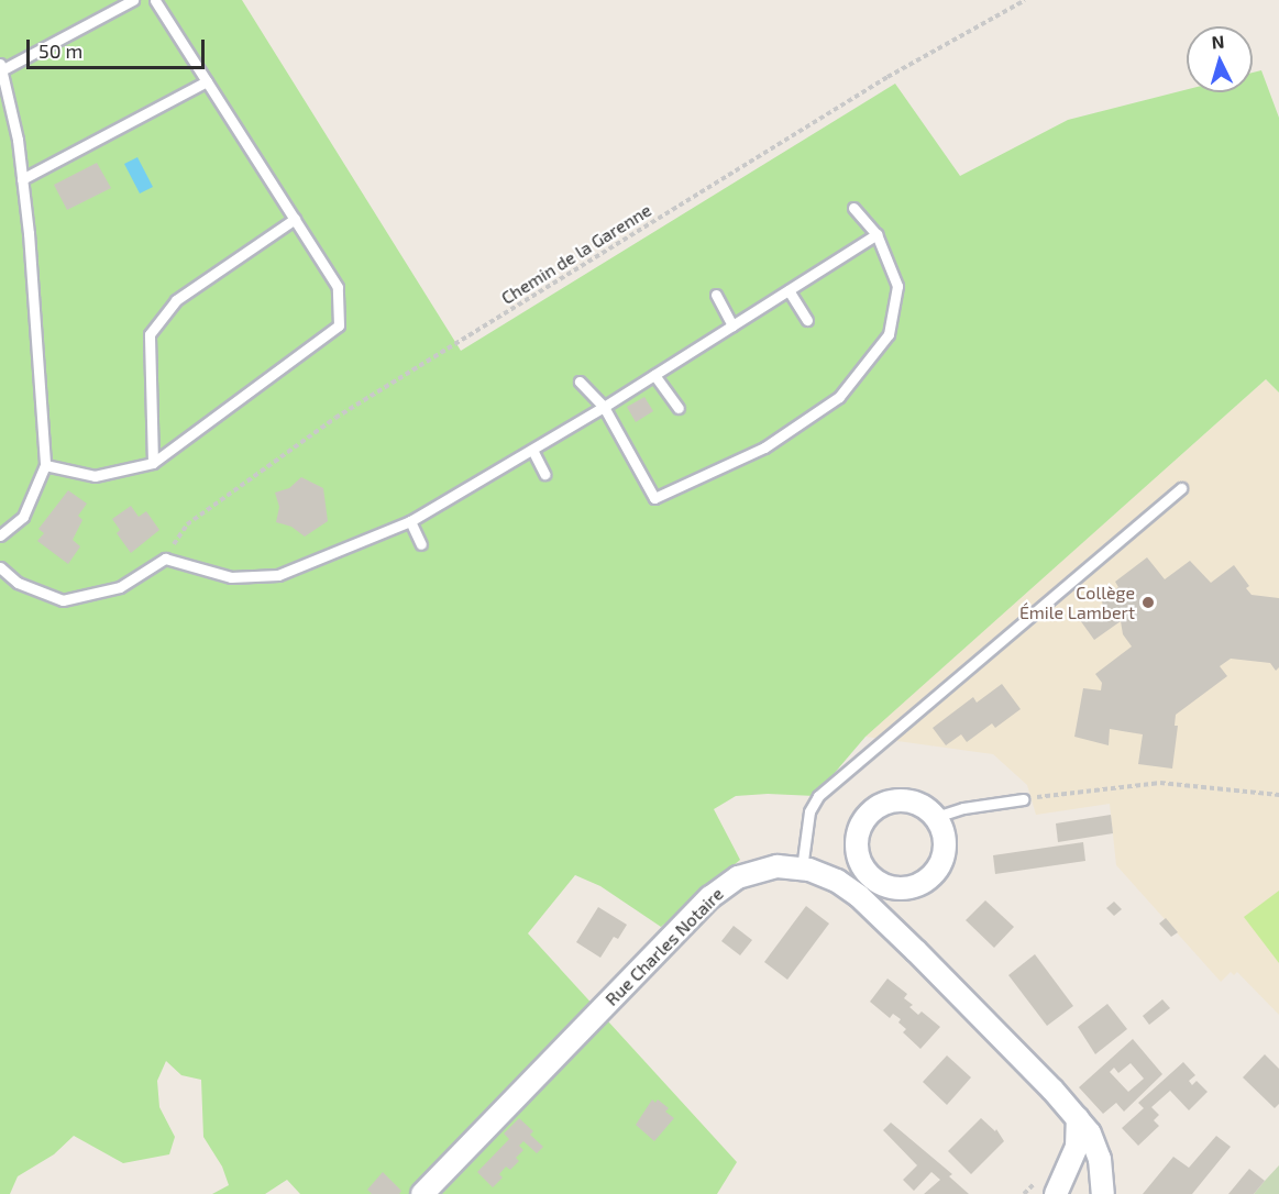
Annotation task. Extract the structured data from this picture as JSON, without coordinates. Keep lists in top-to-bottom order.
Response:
{
  "streets": {
    "street": ["Rue Charles Notaire"],
    "path": ["Chemin de la Garenne"]
  },
  "places": ["Collège Émile Lambert"],
  "scale_bar": "50 m",
  "north": "top"
}
